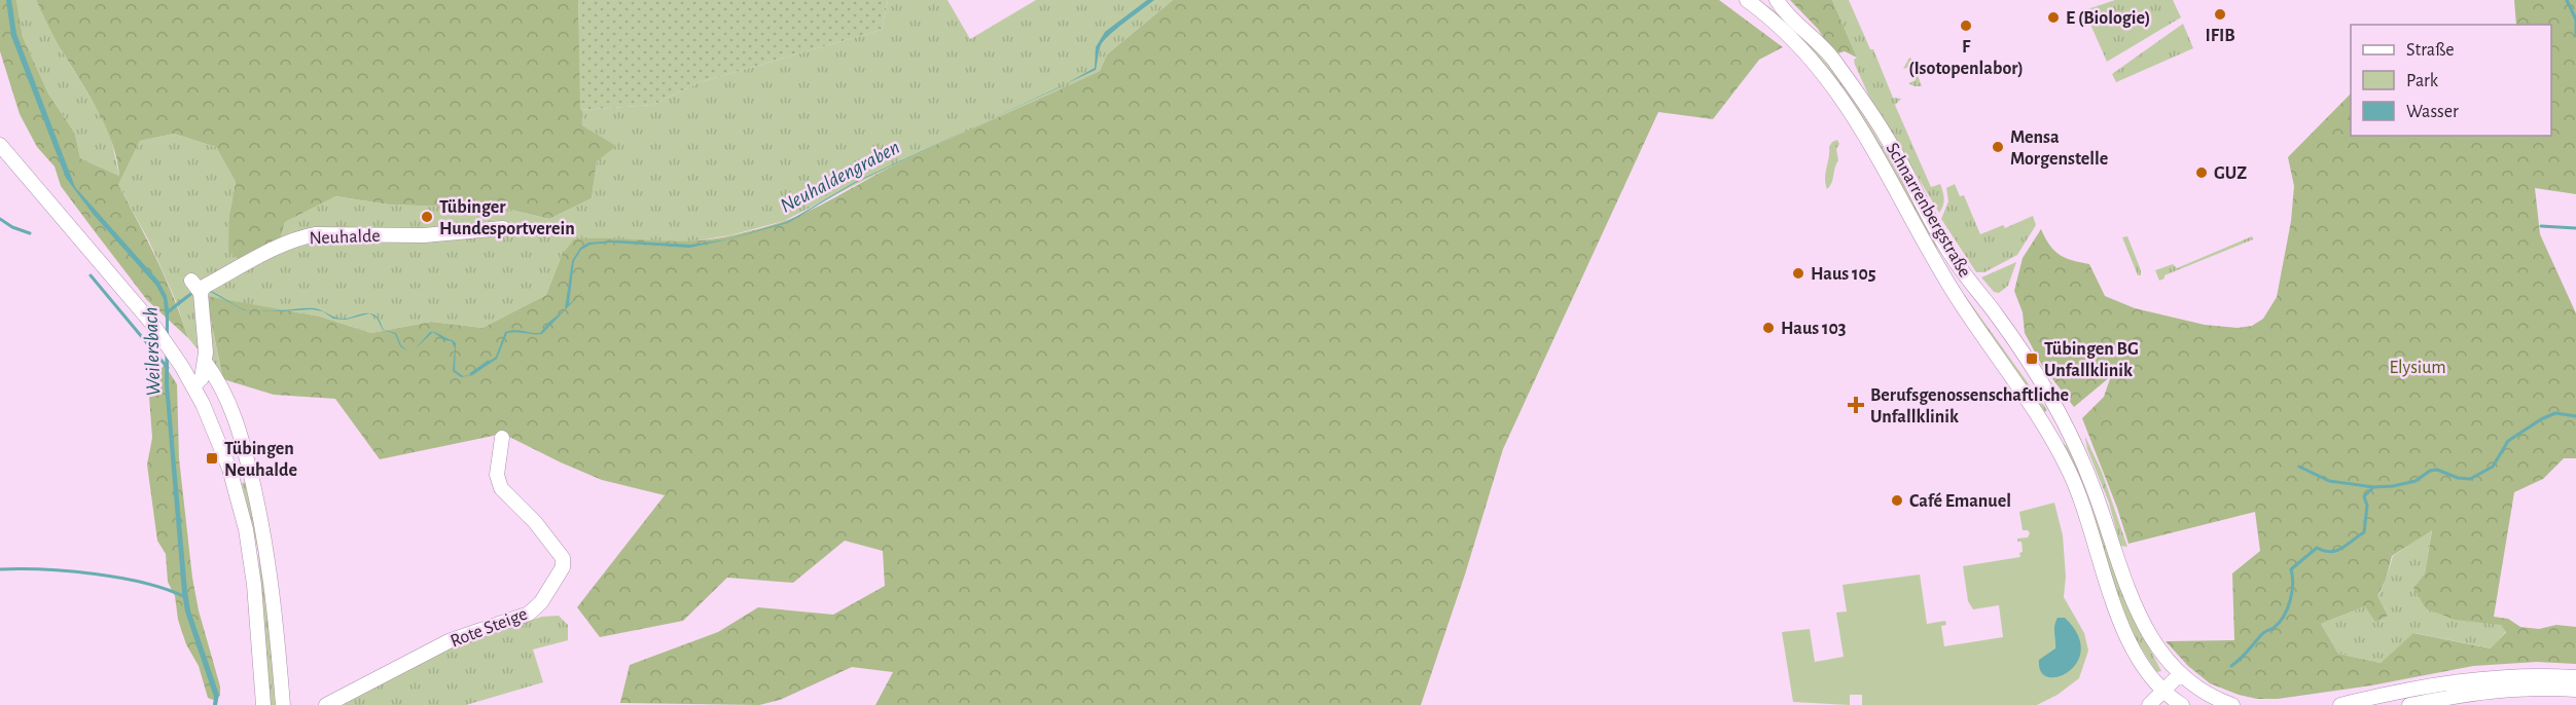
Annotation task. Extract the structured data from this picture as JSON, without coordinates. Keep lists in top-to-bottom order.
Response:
{
  "streets": {
    "street": ["Schnarrenbergstraße", "Neuhalde", "Rote Steige"]
  },
  "water": ["Neuhaldengraben", "Weilersbach"],
  "parks": ["Elysium"],
  "places": {
    "other": [
      "IFIB",
      "E (Biologie)",
      "F (Isotopenlabor)",
      "Mensa Morgenstelle",
      "GUZ",
      "Tübinger Hundesportverein",
      "Haus 105",
      "Haus 103",
      "Café Emanuel"
    ],
    "transit": ["Tübingen BG Unfallklinik", "Tübingen Neuhalde"],
    "health": ["Berufsgenossenschaftliche Unfallklinik"]
  },
  "legend": ["Straße", "Park", "Wasser"]
}
